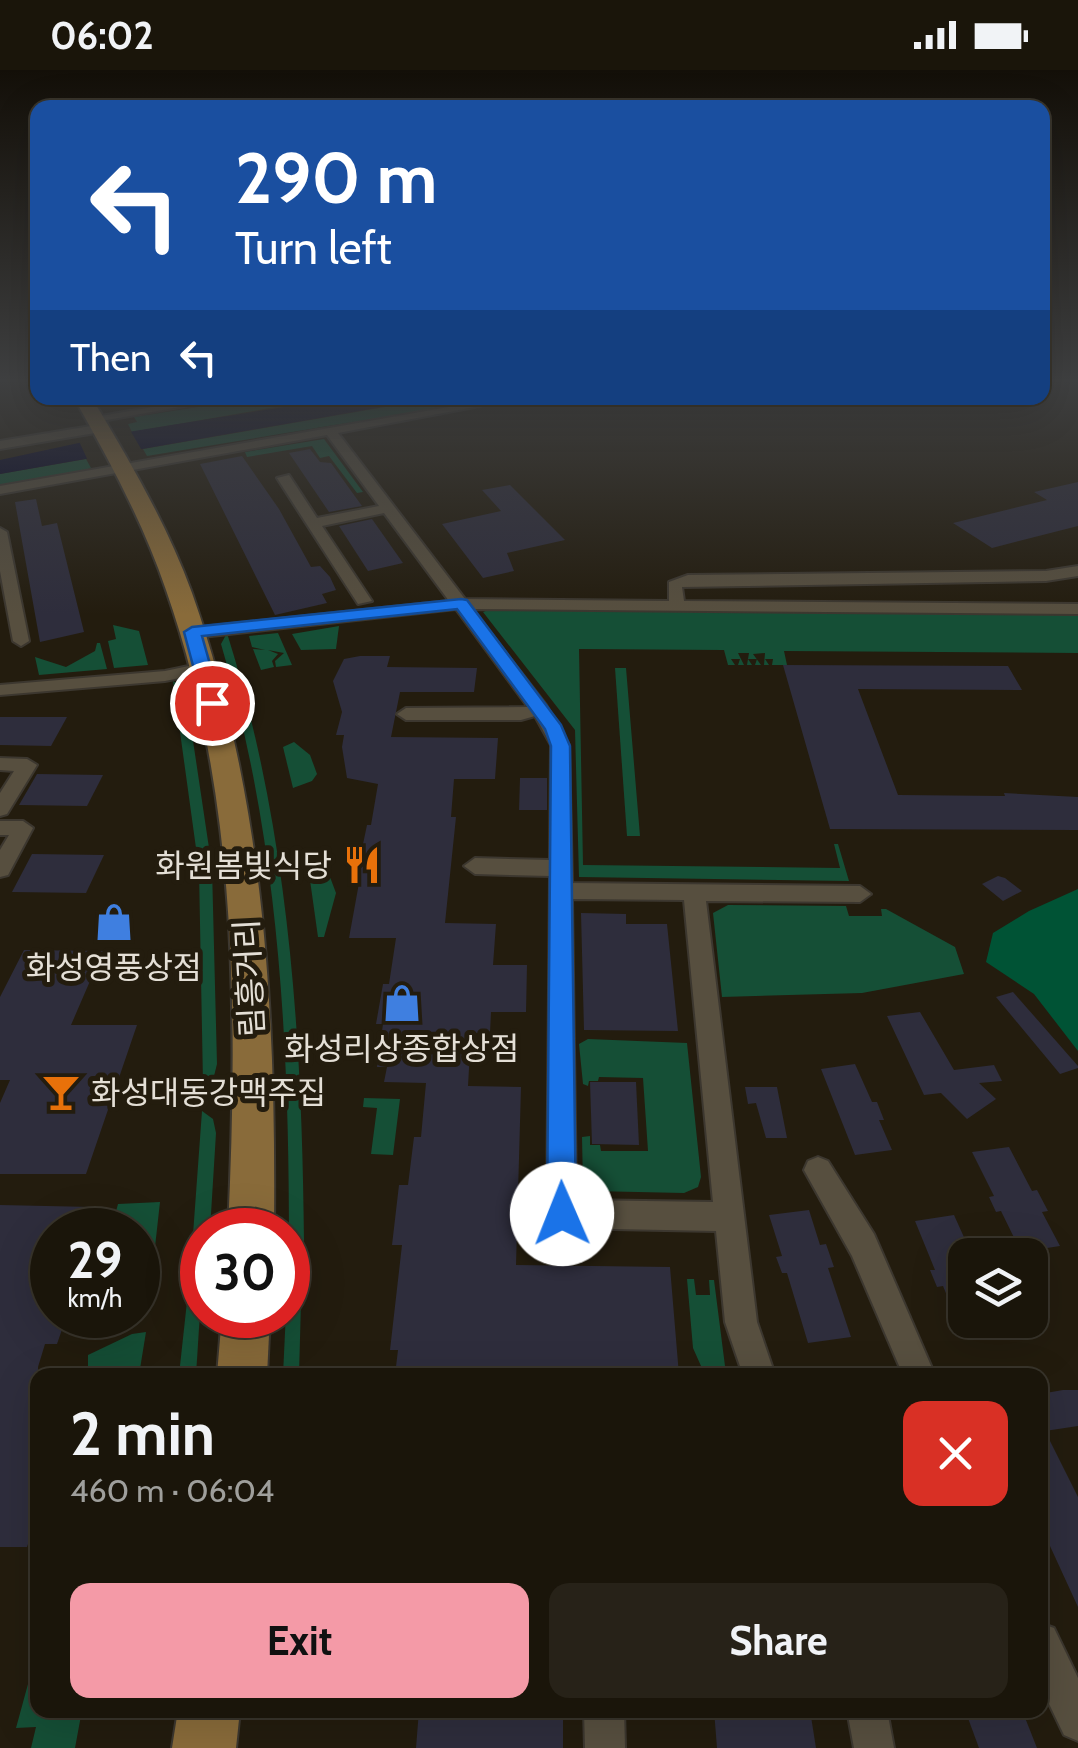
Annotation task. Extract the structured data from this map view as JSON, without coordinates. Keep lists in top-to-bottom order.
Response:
{
  "streets": {
    "main road": ["림흥거리"]
  },
  "places": {
    "restaurant": ["화원봄빛식당"],
    "shop": ["화성영풍상점", "화성리상종합상점"],
    "bar": ["화성대동강맥주집"]
  },
  "page": {
    "status": "06:02",
    "turn": ["290 m", "Turn left"],
    "then": "Then",
    "speed": "29 km/h",
    "limit": "30",
    "heading": ["2 min", "460 m · 06:04"],
    "buttons": ["Exit", "Share"]
  }
}
